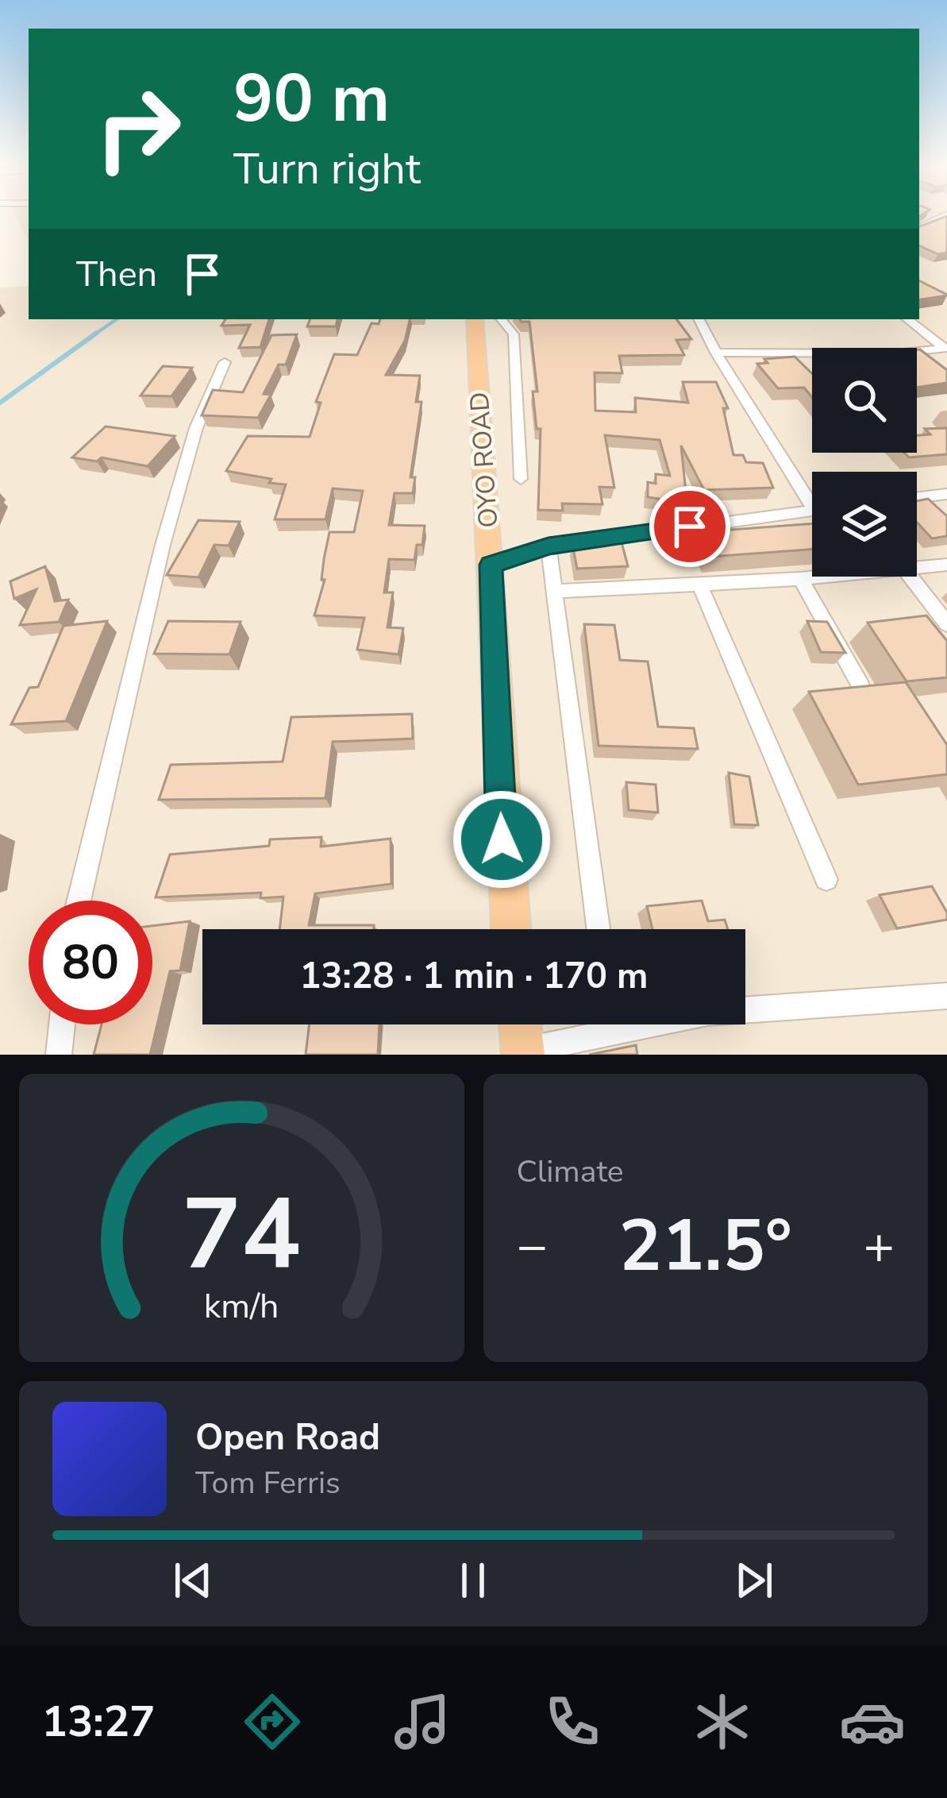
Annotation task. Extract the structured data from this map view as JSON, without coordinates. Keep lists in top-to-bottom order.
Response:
{
  "streets": {
    "highway": ["OYO ROAD"]
  },
  "page": {
    "turn": ["90 m", "Turn right"],
    "then": "Then",
    "limit": "80",
    "trip": "13:28 · 1 min · 170 m",
    "tile": "Climate",
    "heat": ["−", "21.5°", "+"],
    "song": ["Open Road", "Tom Ferris"],
    "tabs": "13:27",
    "gauge": ["74", "km/h"]
  }
}
